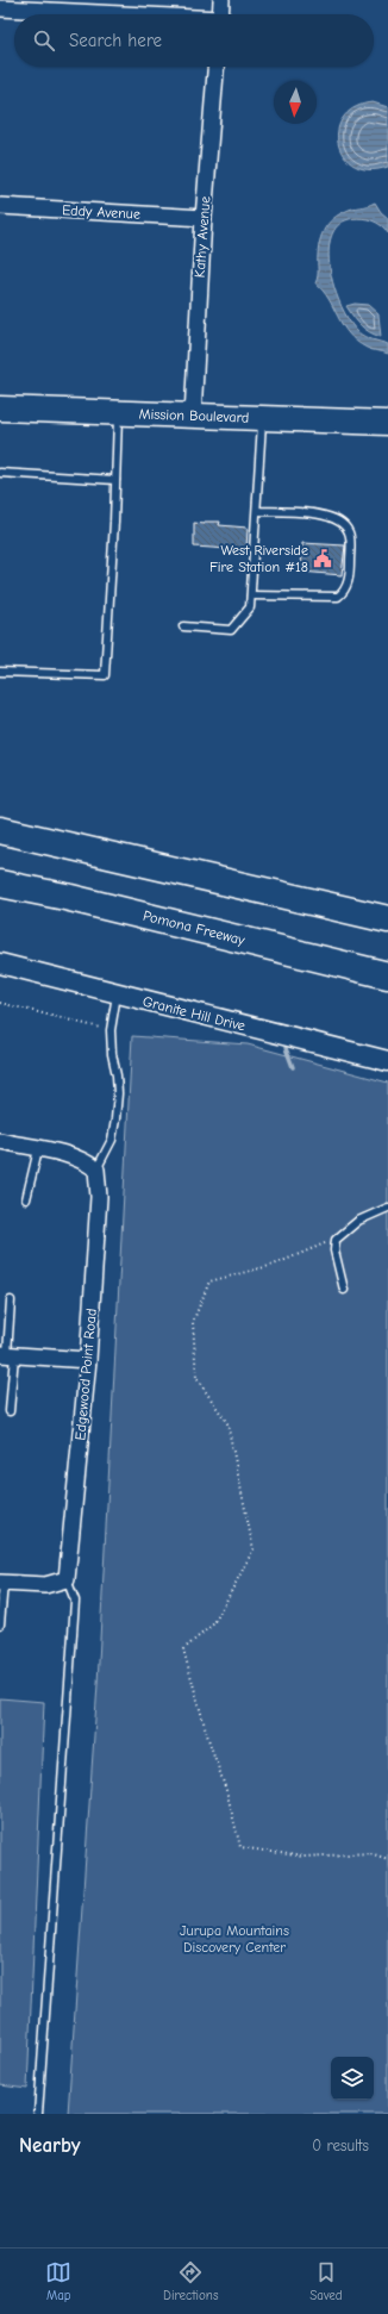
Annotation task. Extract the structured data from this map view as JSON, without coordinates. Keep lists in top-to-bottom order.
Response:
{
  "streets": {
    "highway": ["Pomona Freeway"],
    "main road": ["Mission Boulevard"],
    "street": [
      "Eddy Avenue",
      "Kathy Avenue",
      "Granite Hill Drive",
      "Edgewood Point Road"
    ]
  },
  "crossings": [
    ["Eddy Avenue", "Kathy Avenue"],
    ["Kathy Avenue", "Mission Boulevard"]
  ],
  "parks": ["Jurupa Mountains Discovery Center"],
  "places": {
    "public building": ["West Riverside Fire Station #18"]
  },
  "north": "bottom",
  "page": {
    "search": "Search here",
    "heading": ["Nearby", "0 results"],
    "nav": ["Map", "Directions", "Saved"]
  }
}
